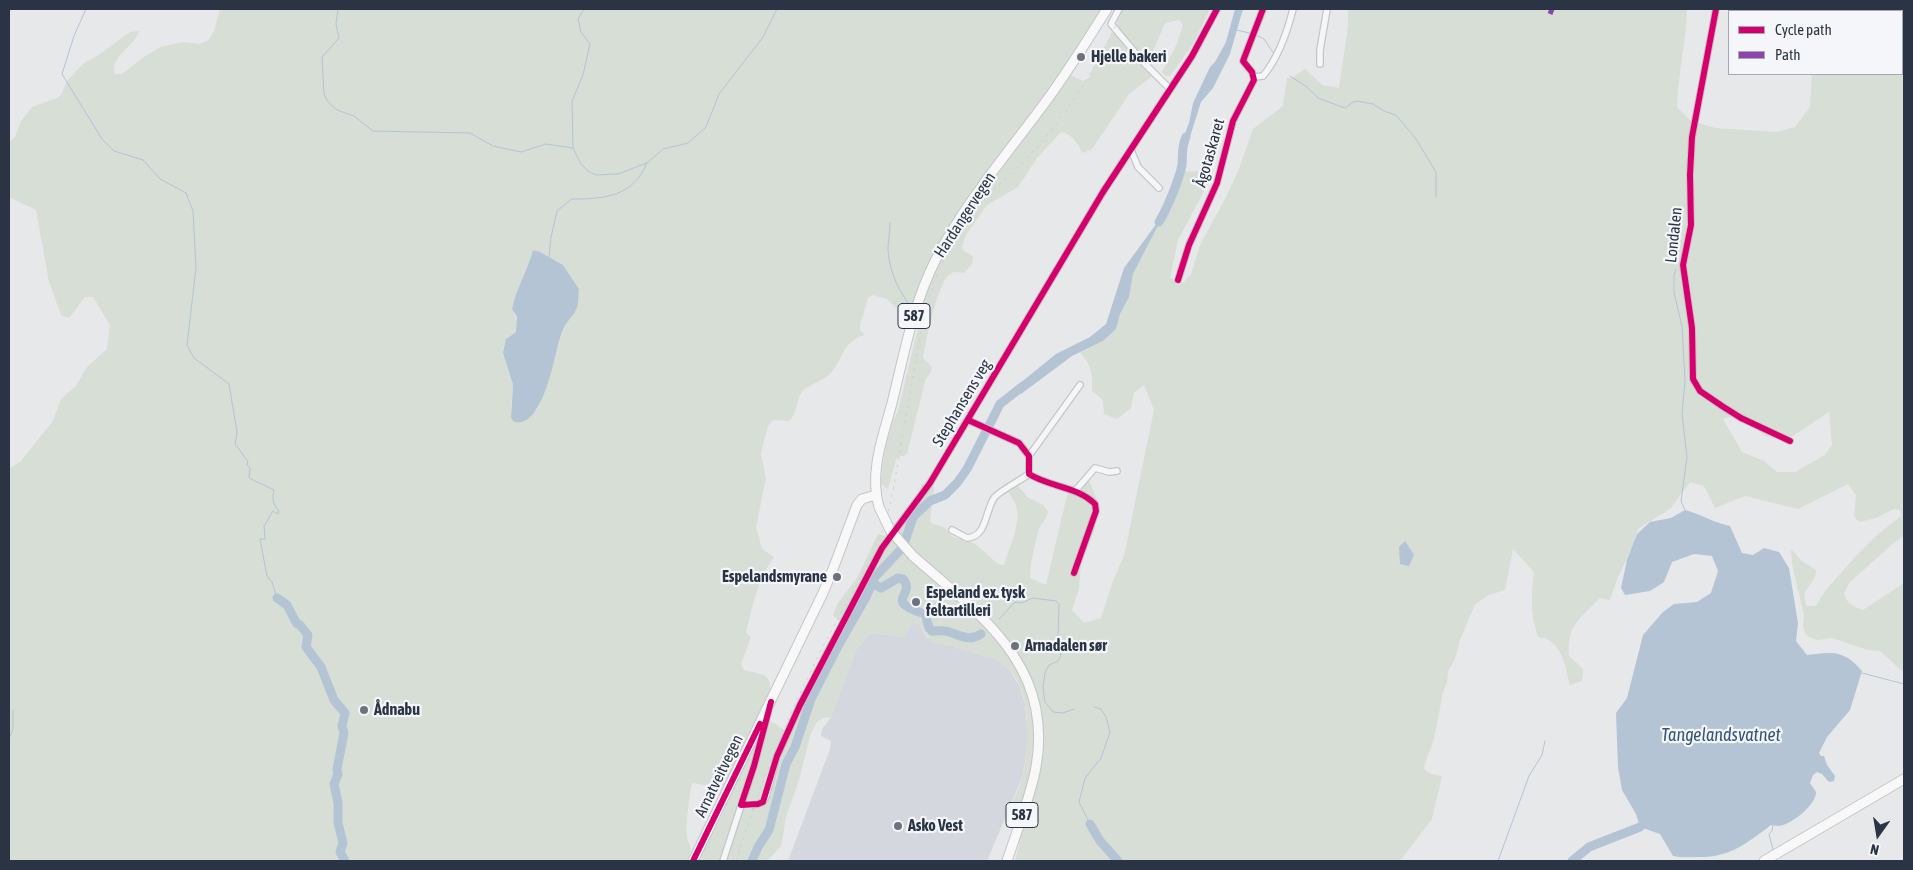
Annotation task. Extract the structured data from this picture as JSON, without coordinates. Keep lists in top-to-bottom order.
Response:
{
  "streets": {
    "main road": ["Hardangervegen", "587", "Arnatveitvegen"],
    "street": ["Ågotaskaret", "Londalen", "Stephansens veg"]
  },
  "crossings": [
    ["Hardangervegen", "Arnatveitvegen"]
  ],
  "water": ["Tangelandsvatnet"],
  "places": [
    "Hjelle bakeri",
    "Espelandsmyrane",
    "Espeland ex. tysk feltartilleri",
    "Arnadalen sør",
    "Ådnabu",
    "Asko Vest"
  ],
  "legend": ["Cycle path", "Path"],
  "north": "bottom"
}
